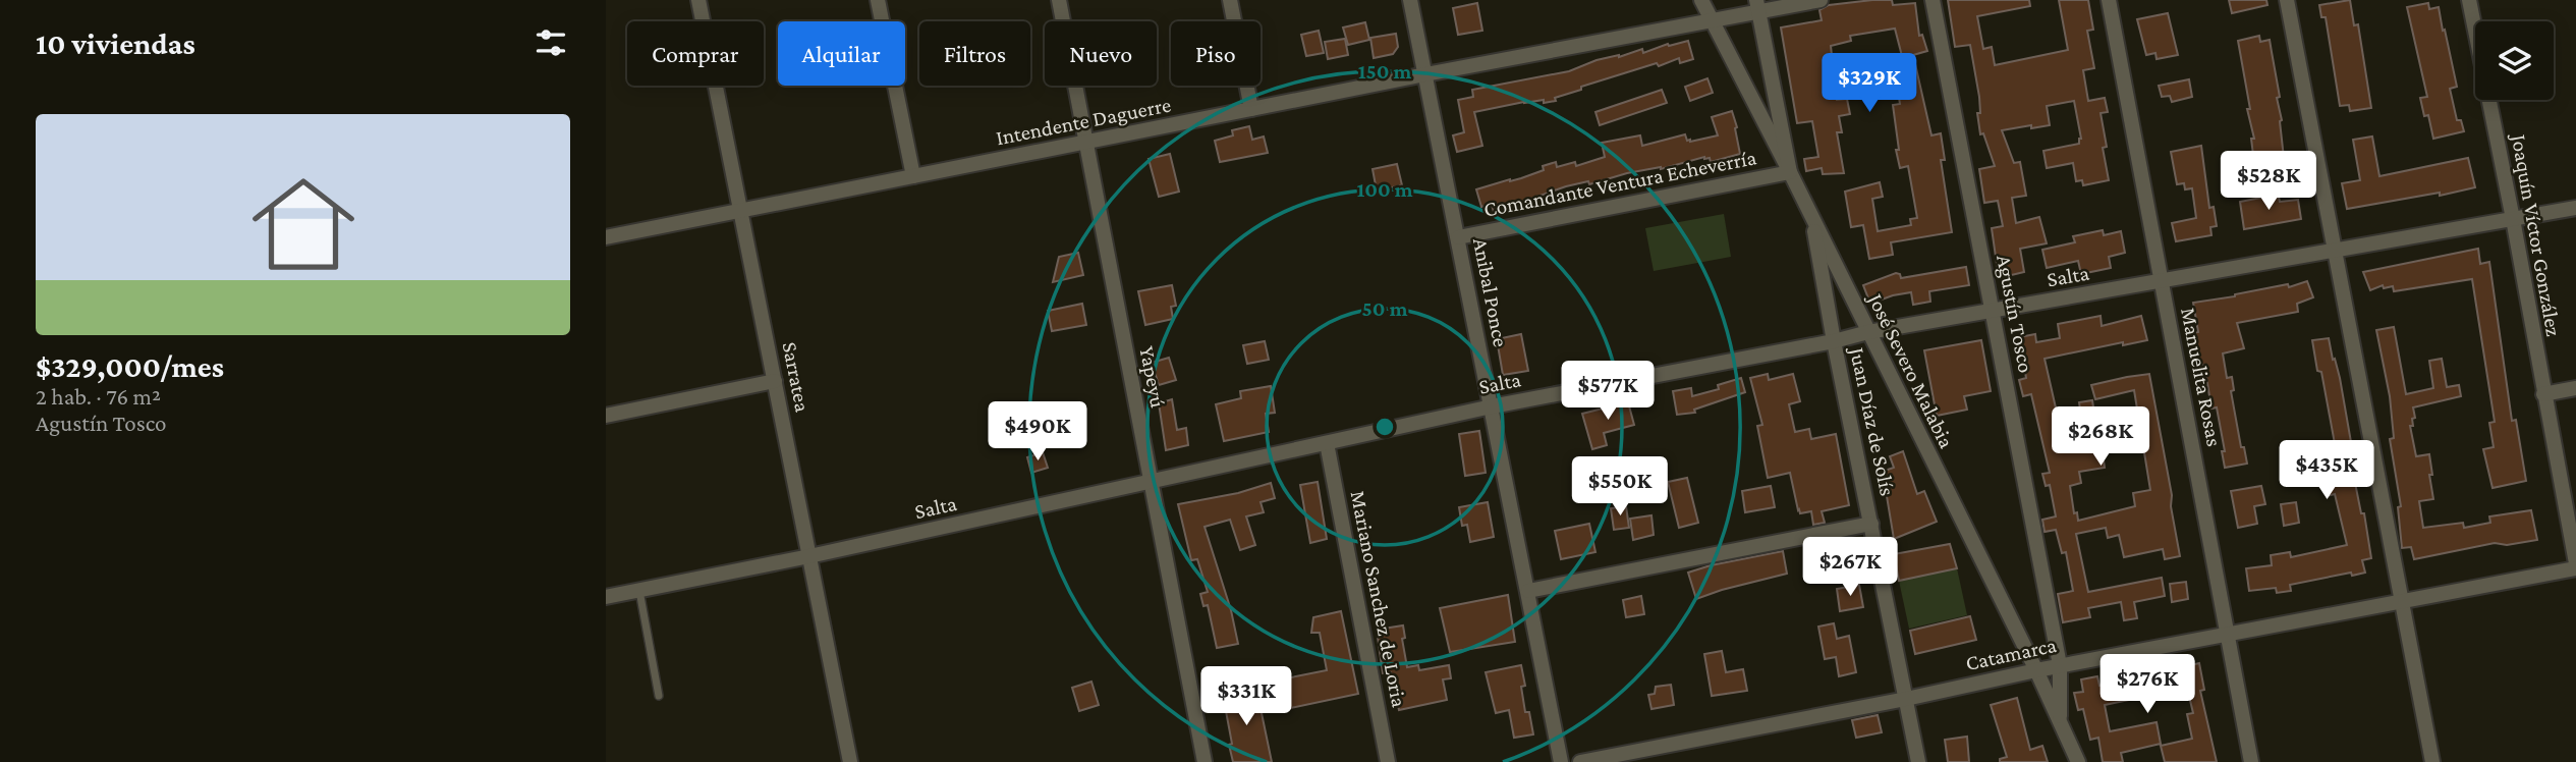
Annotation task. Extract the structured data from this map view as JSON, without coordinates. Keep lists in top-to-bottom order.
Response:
{
  "streets": {
    "street": [
      "Intendente Daguerre",
      "Comandante Ventura Echeverría",
      "Joaquín Víctor González",
      "Salta",
      "Anibal Ponce",
      "Agustín Tosco",
      "José Severo Malabia",
      "Sarratea",
      "Yapeyú",
      "Manuelita Rosas",
      "Juan Díaz de Solís",
      "Mariano Sanchez de Loria",
      "Catamarca"
    ]
  },
  "crossings": [
    ["Intendente Daguerre", "Anibal Ponce"],
    ["Intendente Daguerre", "José Severo Malabia"],
    ["Intendente Daguerre", "Sarratea"],
    ["Intendente Daguerre", "Yapeyú"],
    ["Comandante Ventura Echeverría", "Anibal Ponce"],
    ["Comandante Ventura Echeverría", "José Severo Malabia"],
    ["Joaquín Víctor González", "Salta"],
    ["Joaquín Víctor González", "Catamarca"],
    ["Salta", "Anibal Ponce"],
    ["Salta", "Agustín Tosco"],
    ["Salta", "José Severo Malabia"],
    ["Salta", "Sarratea"],
    ["Salta", "Yapeyú"],
    ["Salta", "Manuelita Rosas"],
    ["Salta", "Juan Díaz de Solís"],
    ["Salta", "Mariano Sanchez de Loria"],
    ["Agustín Tosco", "José Severo Malabia"],
    ["Agustín Tosco", "Catamarca"],
    ["José Severo Malabia", "Juan Díaz de Solís"],
    ["José Severo Malabia", "Catamarca"],
    ["Manuelita Rosas", "Catamarca"],
    ["Juan Díaz de Solís", "Catamarca"]
  ],
  "page": {
    "heading": "10 viviendas",
    "chip": [
      "Comprar",
      "Alquilar",
      "Filtros",
      "Nuevo",
      "Piso"
    ],
    "price": [
      "$329K",
      "$528K",
      "$577K",
      "$490K",
      "$268K",
      "$435K",
      "$550K",
      "$267K",
      "$276K",
      "$331K"
    ],
    "list": [
      {
        "name": "$329,000/mes",
        "note": "2 hab. · 76 m² · Agustín Tosco"
      }
    ]
  },
  "rings": ["150 m", "100 m", "50 m"]
}
